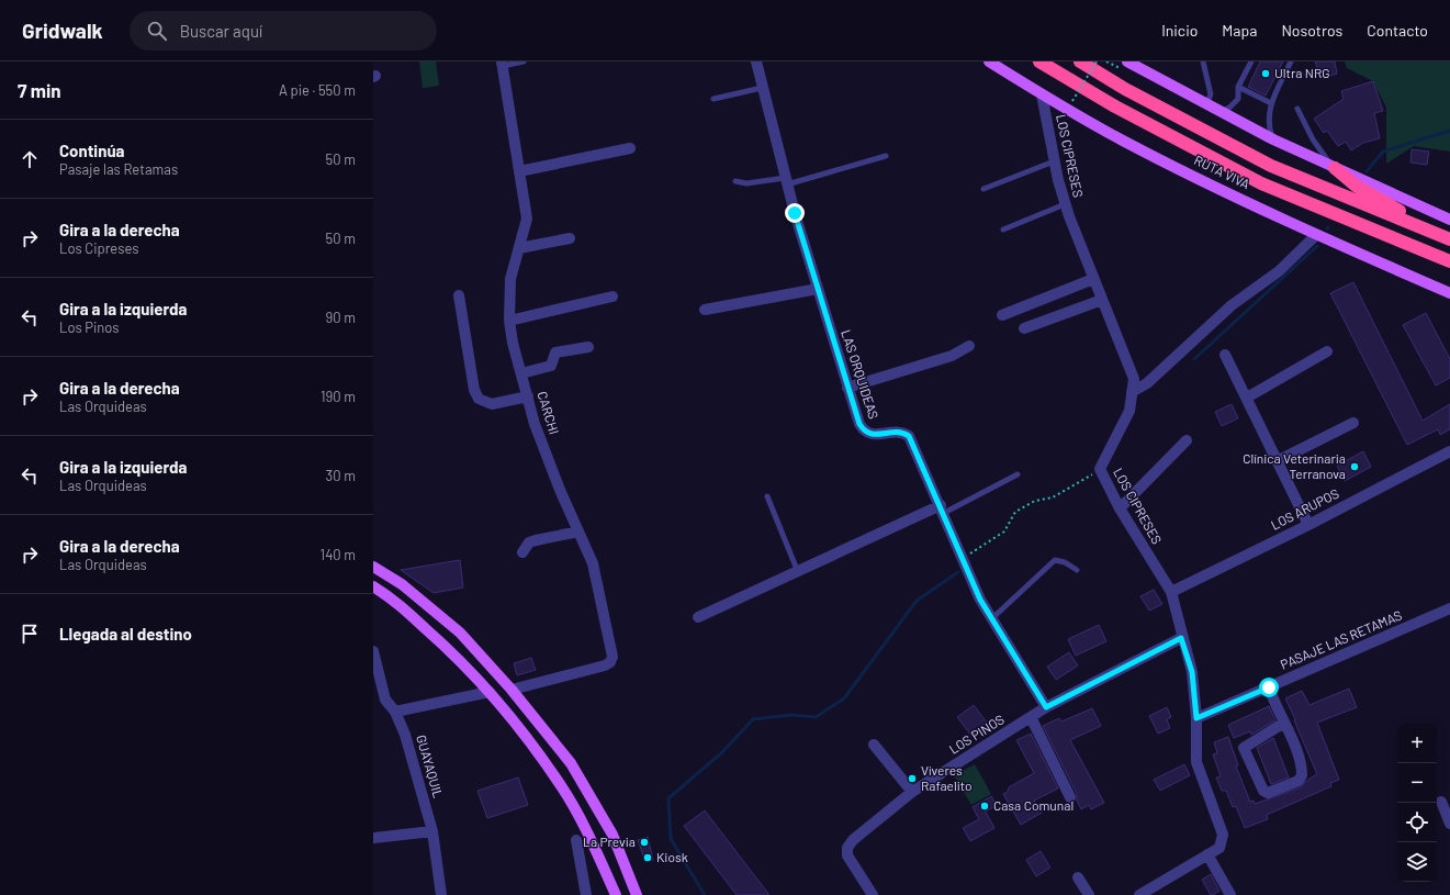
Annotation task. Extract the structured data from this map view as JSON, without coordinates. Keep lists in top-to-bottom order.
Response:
{
  "streets": {
    "highway": ["RUTA VIVA"],
    "street": [
      "LOS CIPRESES",
      "LAS ORQUIDEAS",
      "CARCHI",
      "LOS ARUPOS",
      "PASAJE LAS RETAMAS",
      "LOS PINOS",
      "GUAYAQUIL"
    ]
  },
  "crossings": [
    ["LOS CIPRESES", "RUTA VIVA"],
    ["LOS CIPRESES", "LOS ARUPOS"],
    ["LOS CIPRESES", "PASAJE LAS RETAMAS"],
    ["LOS CIPRESES", "LOS PINOS"],
    ["LAS ORQUIDEAS", "LOS PINOS"]
  ],
  "places": [
    "Ultra NRG",
    "Clínica Veterinaria Terranova",
    "Víveres Rafaelito",
    "Casa Comunal",
    "La Previa",
    "Kiosk"
  ],
  "page": {
    "header": "Gridwalk",
    "search": "Buscar aquí",
    "nav": [
      "Inicio",
      "Mapa",
      "Nosotros",
      "Contacto"
    ],
    "heading": ["7 min", "A pie · 550 m"],
    "list": [
      ["Continúa", "Pasaje las Retamas", "50 m"],
      ["Gira a la derecha", "Los Cipreses", "50 m"],
      ["Gira a la izquierda", "Los Pinos", "90 m"],
      ["Gira a la derecha", "Las Orquideas", "190 m"],
      ["Gira a la izquierda", "Las Orquideas", "30 m"],
      ["Gira a la derecha", "Las Orquideas", "140 m"],
      "Llegada al destino"
    ],
    "map_buttons": ["+", "−"]
  }
}
